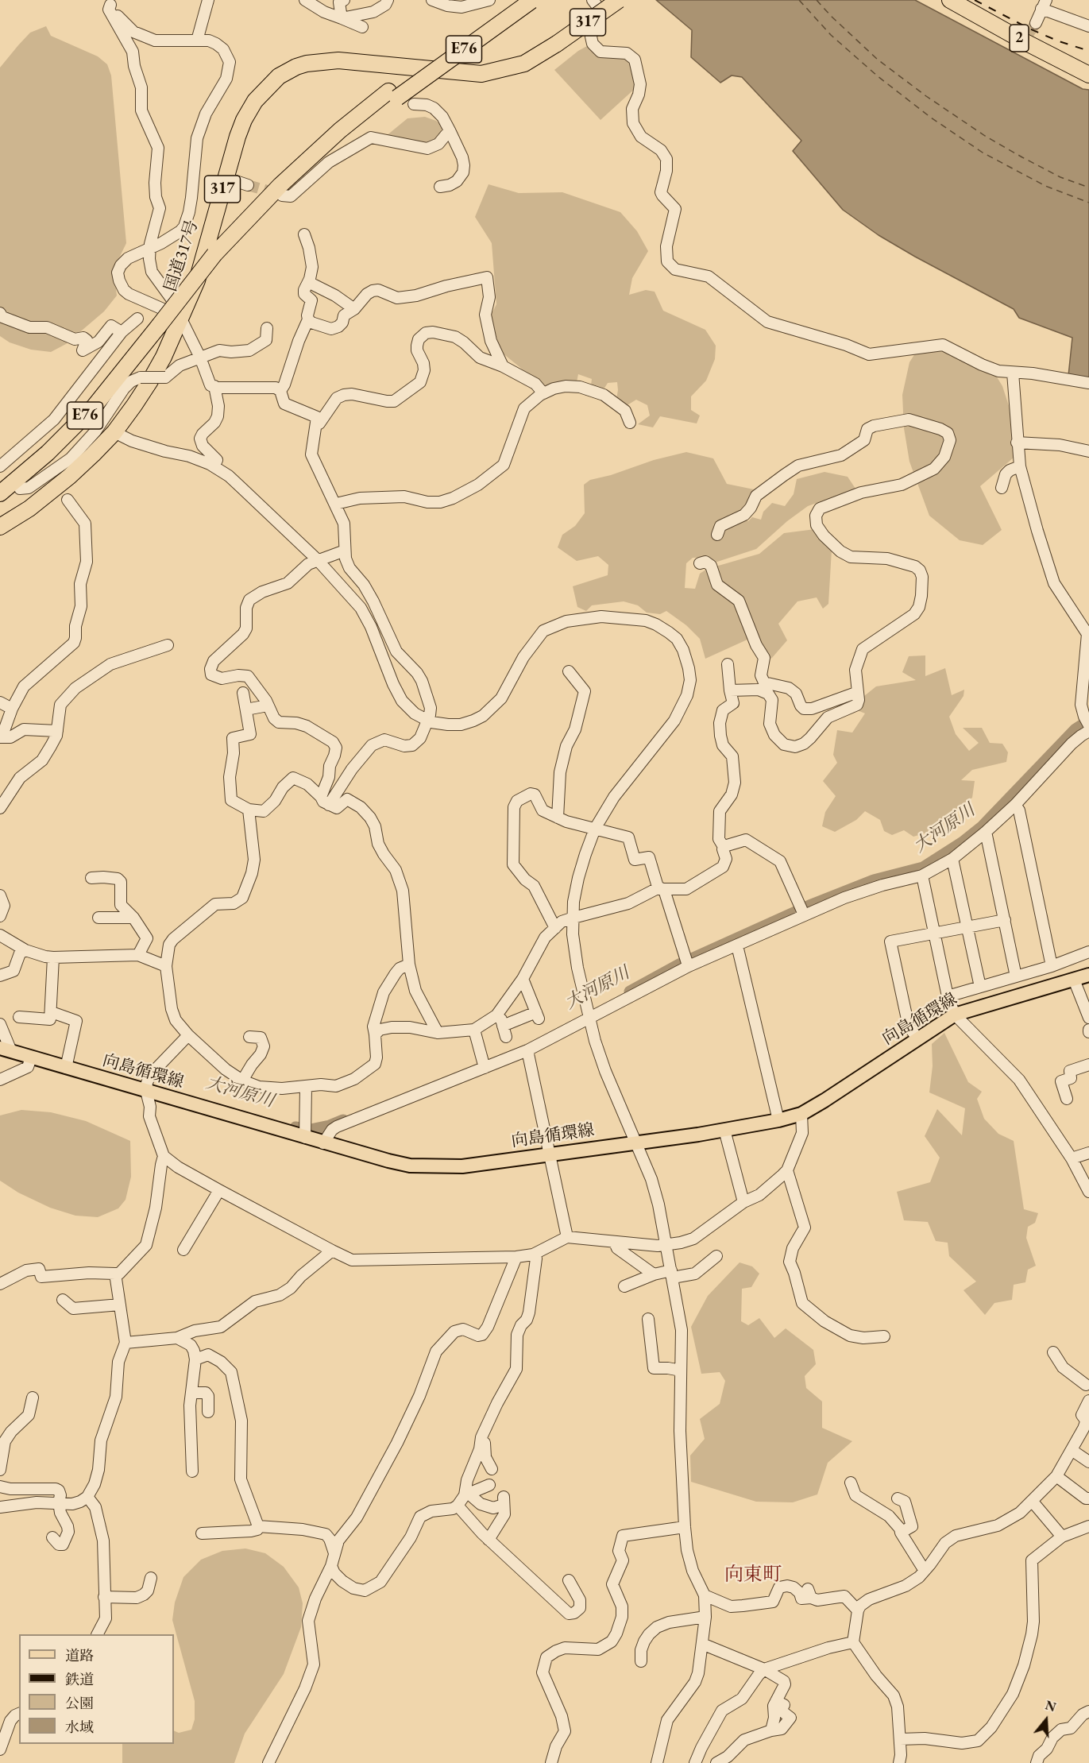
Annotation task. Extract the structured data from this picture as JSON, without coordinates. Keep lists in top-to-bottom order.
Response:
{
  "streets": {
    "highway": [
      "317",
      "2",
      "E76",
      "国道317号"
    ],
    "main road": ["向島循環線"]
  },
  "districts": ["向東町"],
  "water": ["大河原川"],
  "legend": [
    "道路",
    "鉄道",
    "公園",
    "水域"
  ],
  "north": "top"
}
